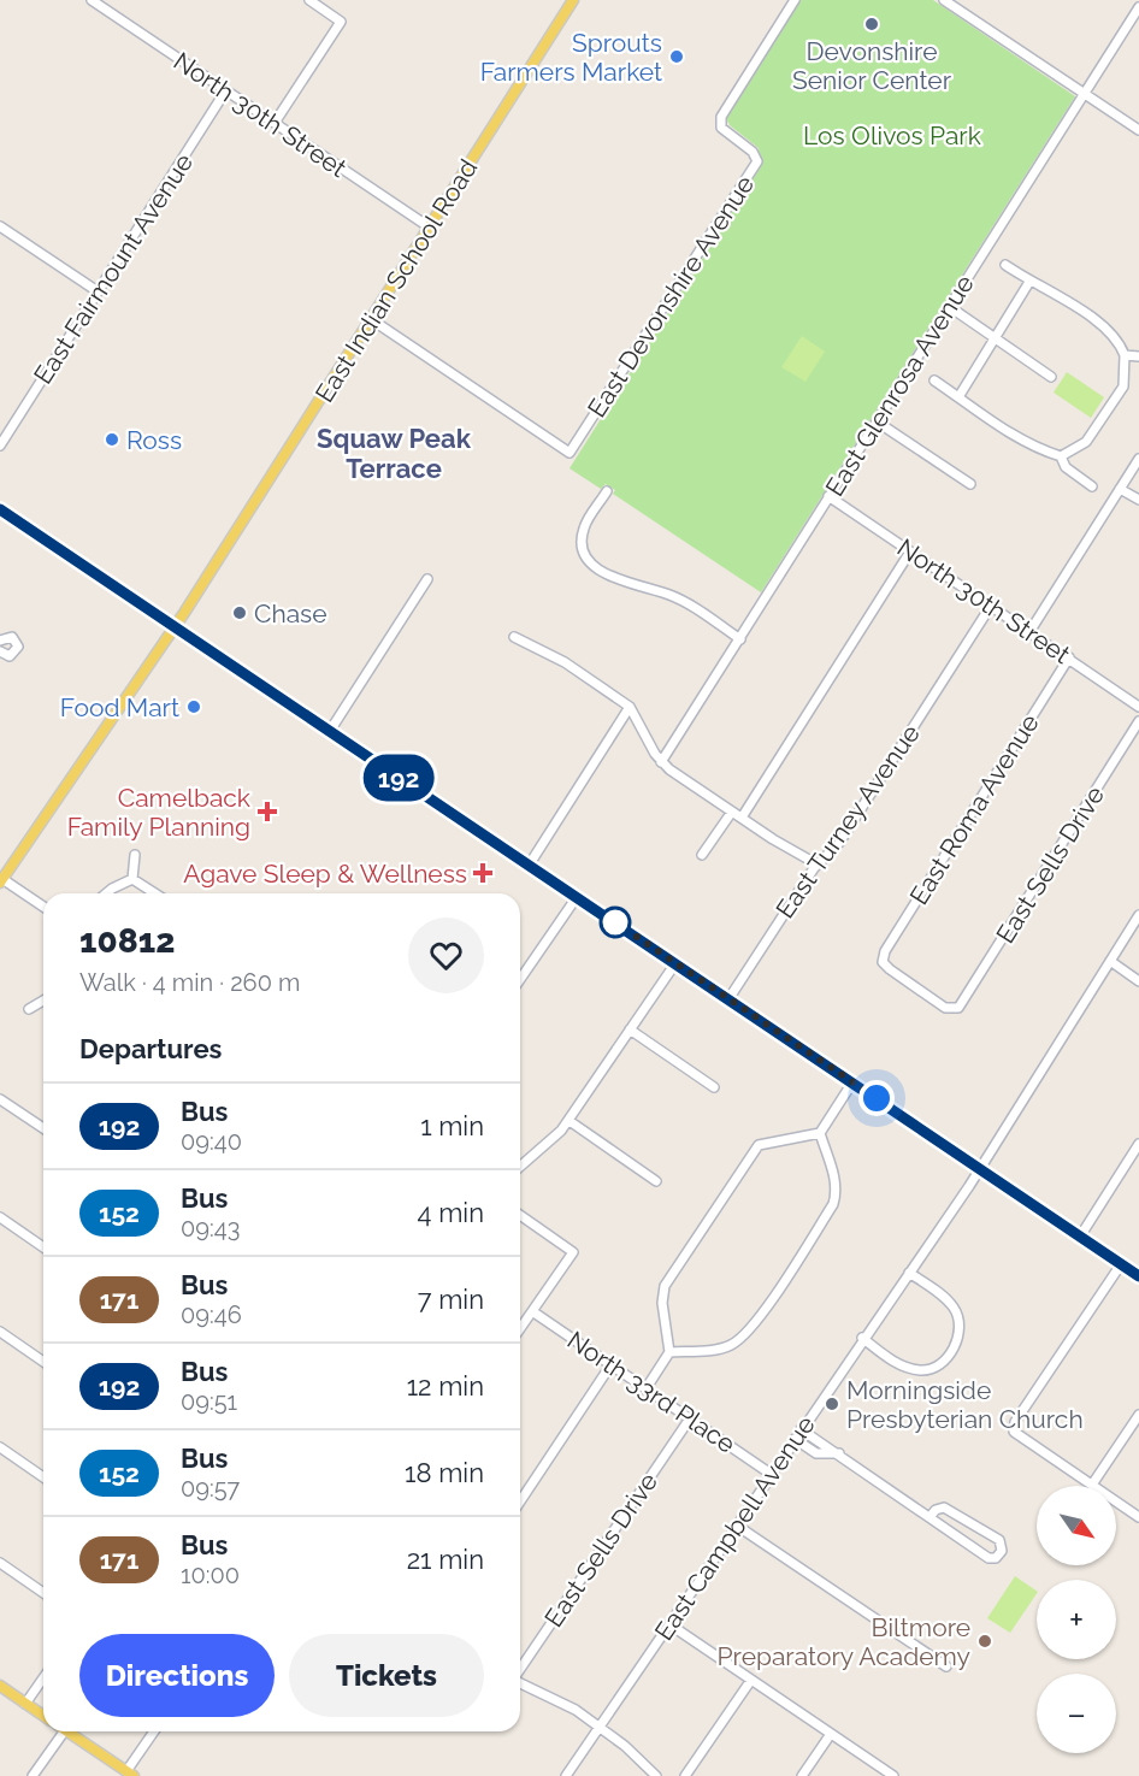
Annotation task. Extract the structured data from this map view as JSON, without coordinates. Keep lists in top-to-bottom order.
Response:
{
  "streets": {
    "main road": ["East Indian School Road"],
    "street": [
      "North 30th Street",
      "East Fairmount Avenue",
      "East Devonshire Avenue",
      "East Glenrosa Avenue",
      "East Roma Avenue",
      "East Turney Avenue",
      "East Sells Drive",
      "North 33rd Place",
      "East Campbell Avenue"
    ]
  },
  "crossings": [
    ["North 30th Street", "East Fairmount Avenue"],
    ["North 30th Street", "East Indian School Road"],
    ["North 30th Street", "East Glenrosa Avenue"],
    ["North 30th Street", "East Roma Avenue"],
    ["North 30th Street", "East Turney Avenue"],
    ["East Indian School Road", "East Devonshire Avenue"],
    ["East Roma Avenue", "East Sells Drive"],
    ["East Sells Drive", "North 33rd Place"],
    ["North 33rd Place", "East Campbell Avenue"]
  ],
  "districts": ["Squaw Peak Terrace"],
  "parks": ["Los Olivos Park"],
  "places": {
    "other": [
      "Devonshire Senior Center",
      "Sprouts Farmers Market",
      "Ross",
      "Chase",
      "Food Mart",
      "Morningside Presbyterian Church",
      "Biltmore Preparatory Academy"
    ],
    "health": ["Camelback Family Planning", "Agave Sleep & Wellness"]
  },
  "lines": ["bus line 192"],
  "north": "bottom right",
  "page": {
    "on_map": "192",
    "heading": [
      ["10812", "Walk · 4 min · 260 m"],
      "Departures"
    ],
    "list": [
      {
        "mark": "192",
        "name": "Bus",
        "note": "09:40",
        "value": "1 min"
      },
      {
        "mark": "152",
        "name": "Bus",
        "note": "09:43",
        "value": "4 min"
      },
      {
        "mark": "171",
        "name": "Bus",
        "note": "09:46",
        "value": "7 min"
      },
      {
        "mark": "192",
        "name": "Bus",
        "note": "09:51",
        "value": "12 min"
      },
      {
        "mark": "152",
        "name": "Bus",
        "note": "09:57",
        "value": "18 min"
      },
      {
        "mark": "171",
        "name": "Bus",
        "note": "10:00",
        "value": "21 min"
      }
    ],
    "map_buttons": ["+", "−"],
    "buttons": ["Directions", "Tickets"]
  }
}
